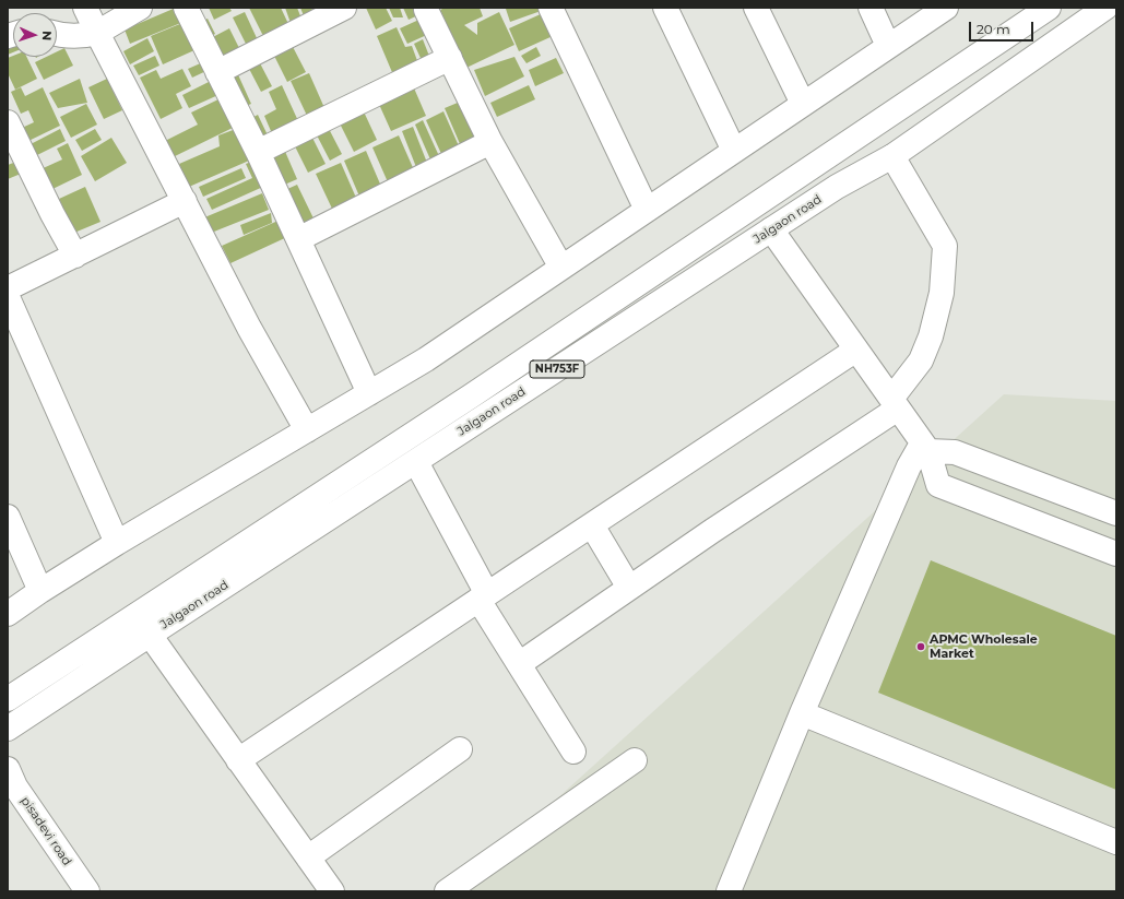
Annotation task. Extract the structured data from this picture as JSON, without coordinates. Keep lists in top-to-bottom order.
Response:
{
  "streets": {
    "main road": ["Jalgaon road", "NH753F", "pisadevi road"]
  },
  "places": ["APMC Wholesale Market"],
  "scale_bar": "20 m",
  "north": "right"
}
